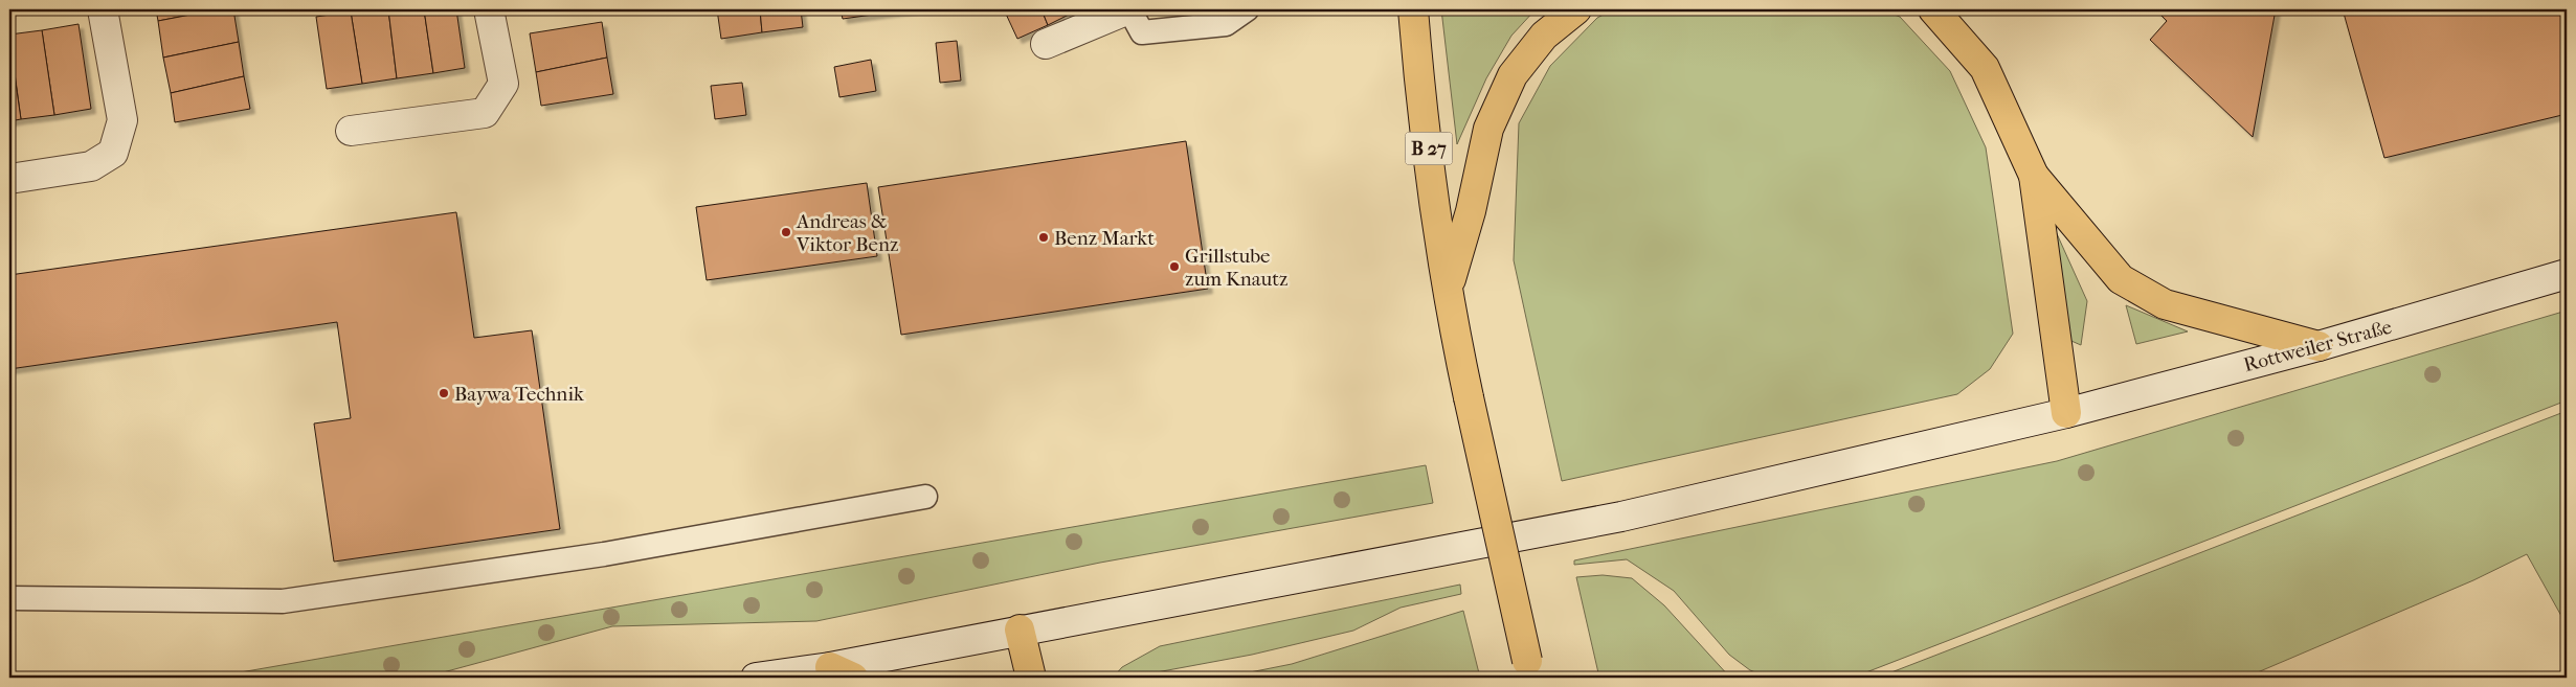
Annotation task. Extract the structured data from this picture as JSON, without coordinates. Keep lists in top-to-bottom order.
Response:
{
  "streets": {
    "main road": ["B 27"],
    "street": ["Rottweiler Straße"]
  },
  "places": [
    "Andreas & Viktor Benz",
    "Benz Markt",
    "Grillstube zum Knautz",
    "Baywa Technik"
  ]
}
